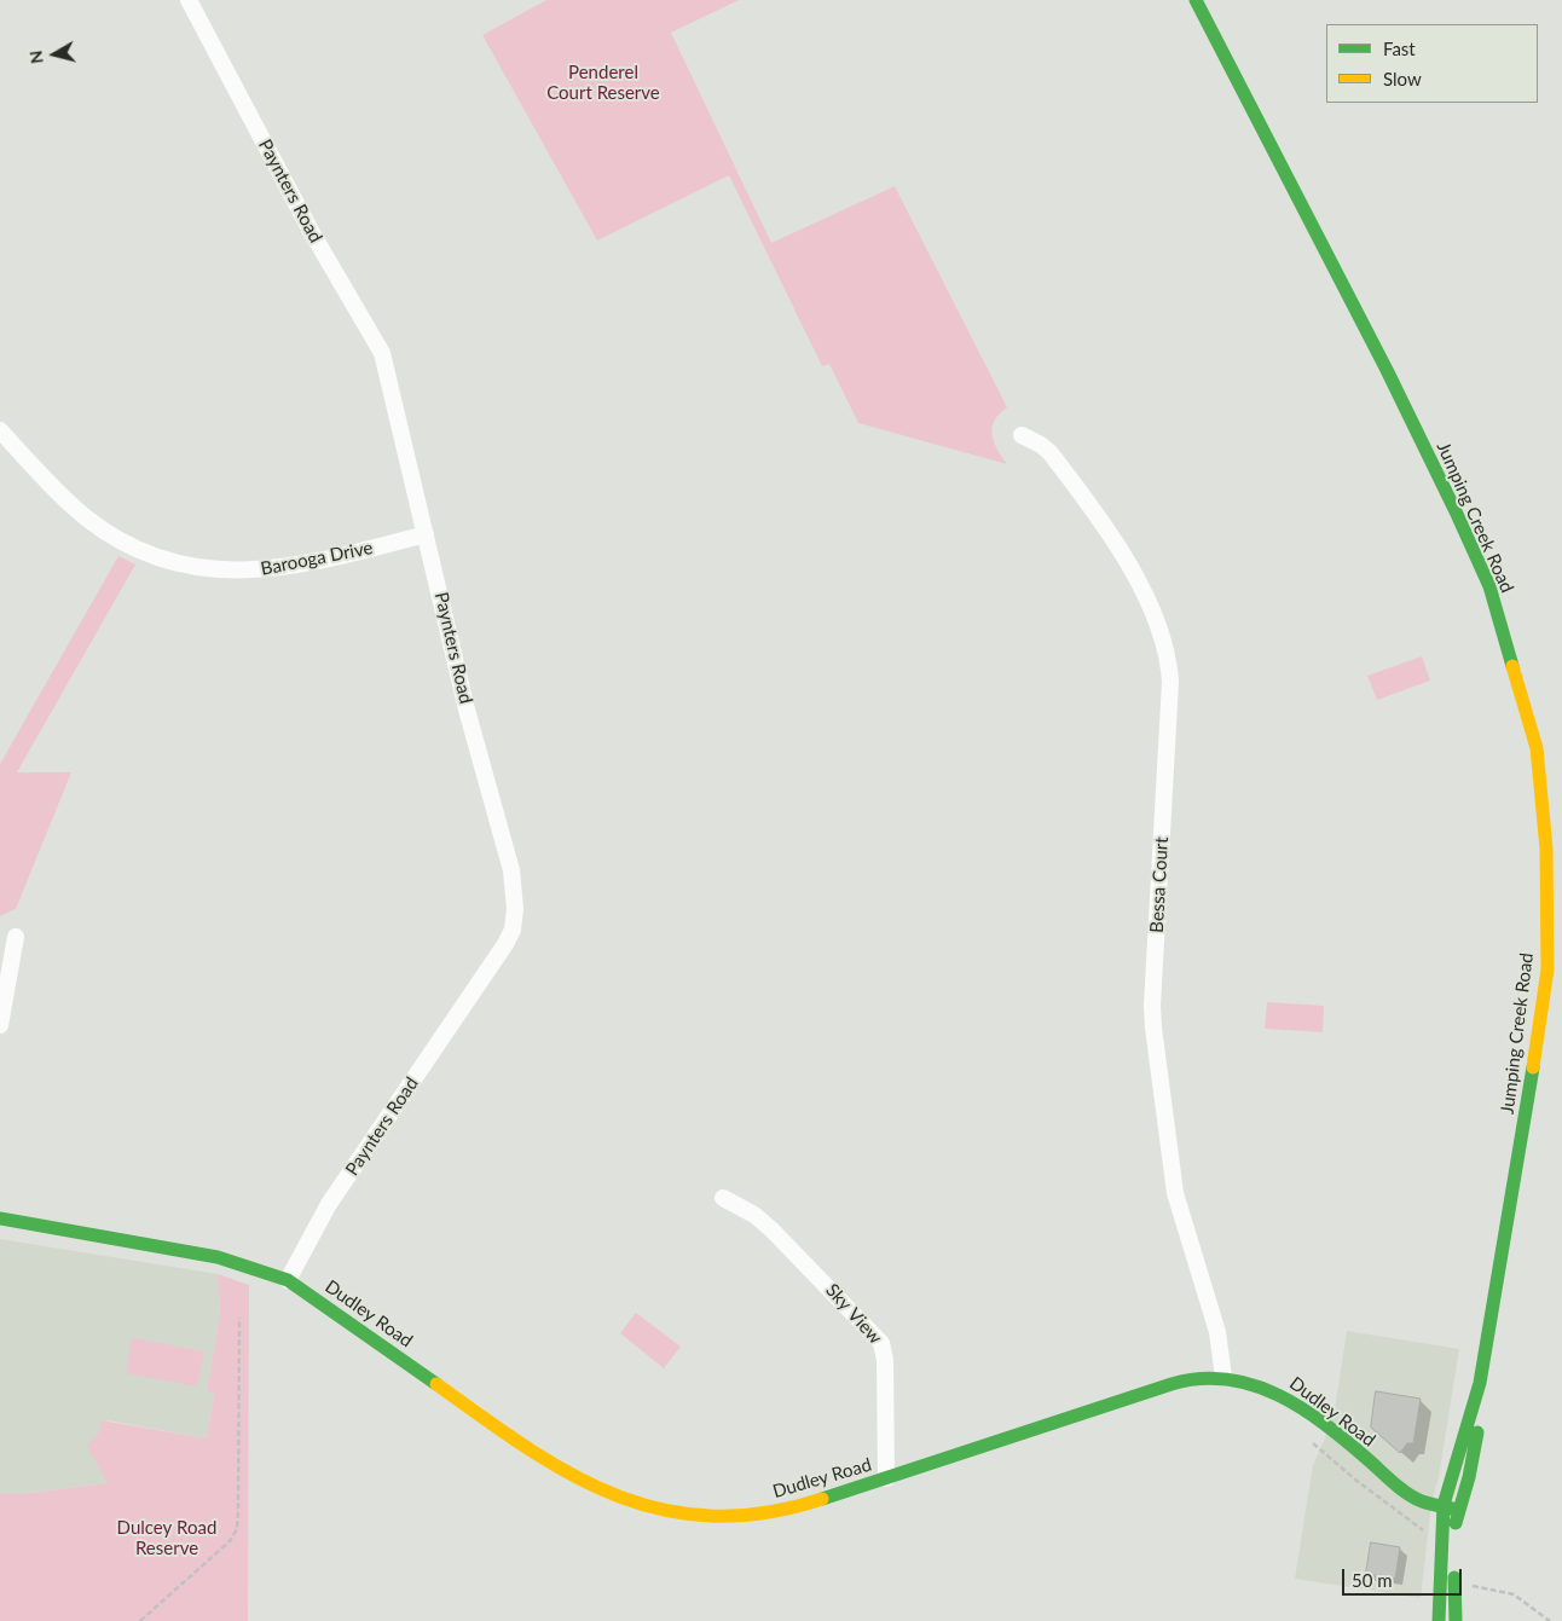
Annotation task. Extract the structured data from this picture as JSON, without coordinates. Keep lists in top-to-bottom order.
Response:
{
  "streets": {
    "main road": ["Jumping Creek Road", "Dudley Road"],
    "street": [
      "Paynters Road",
      "Barooga Drive",
      "Bessa Court",
      "Sky View"
    ]
  },
  "crossings": [
    ["Paynters Road", "Barooga Drive"],
    ["Paynters Road", "Dudley Road"],
    ["Jumping Creek Road", "Dudley Road"],
    ["Bessa Court", "Dudley Road"],
    ["Dudley Road", "Sky View"]
  ],
  "parks": ["Penderel Court Reserve", "Dulcey Road Reserve"],
  "legend": ["Fast", "Slow"],
  "scale_bar": "50 m",
  "north": "left"
}
